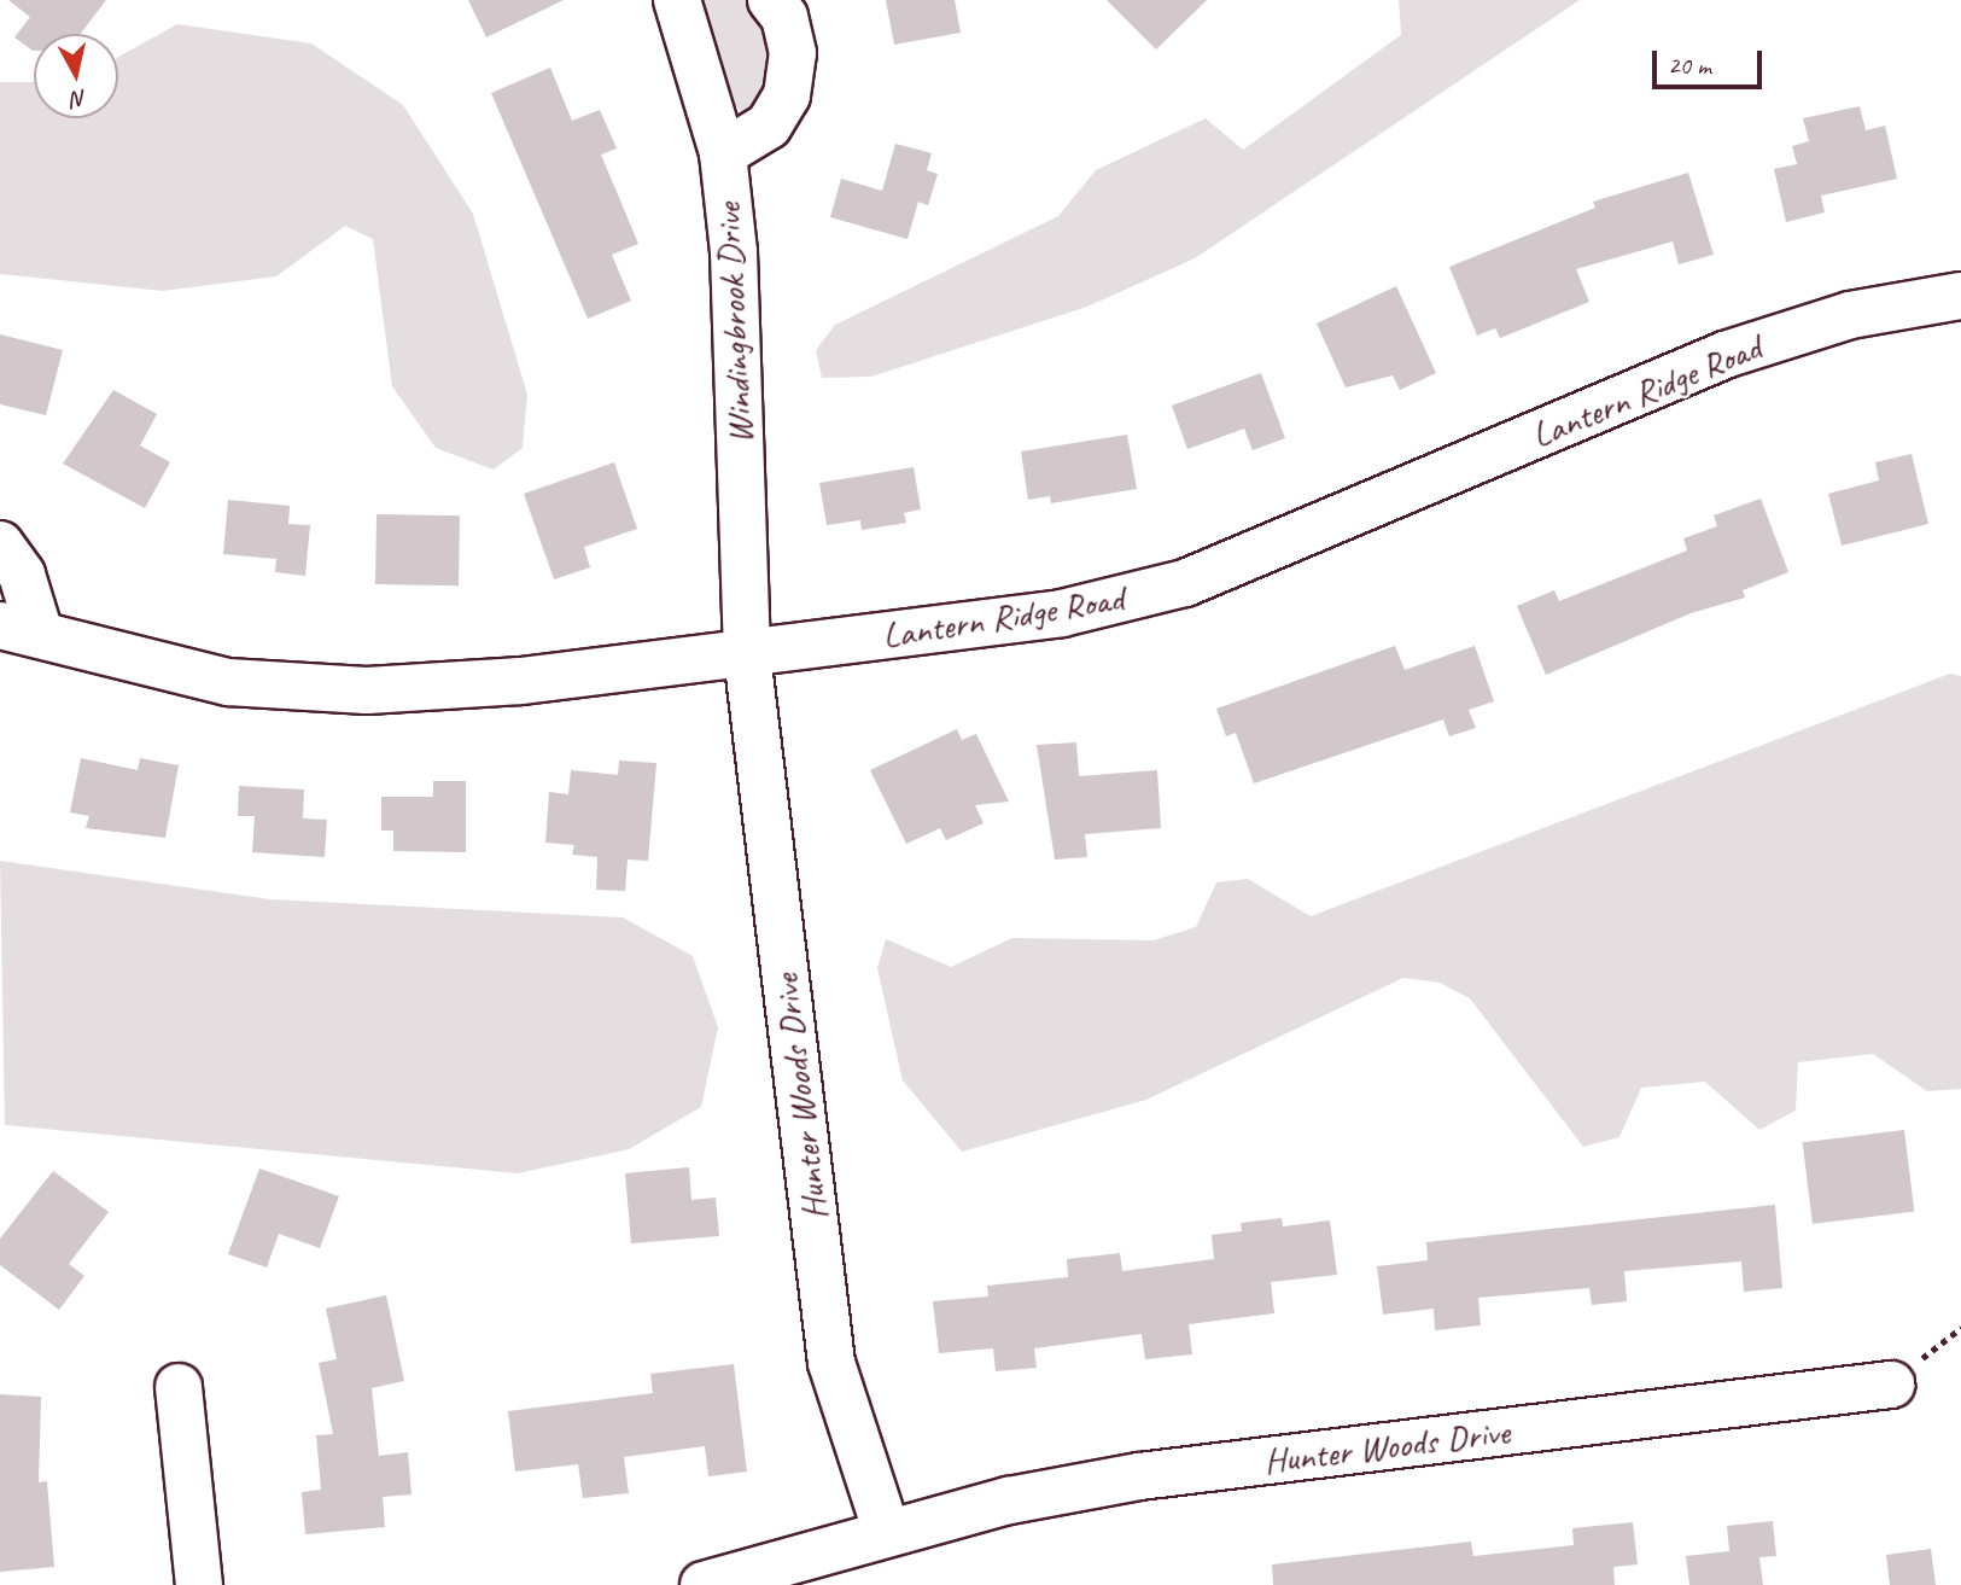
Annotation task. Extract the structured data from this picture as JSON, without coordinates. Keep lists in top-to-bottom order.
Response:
{
  "streets": {
    "street": ["Windingbrook Drive", "Lantern Ridge Road", "Hunter Woods Drive"]
  },
  "crossings": [
    ["Windingbrook Drive", "Lantern Ridge Road"],
    ["Windingbrook Drive", "Hunter Woods Drive"],
    ["Lantern Ridge Road", "Hunter Woods Drive"]
  ],
  "scale_bar": "20 m",
  "north": "bottom"
}
